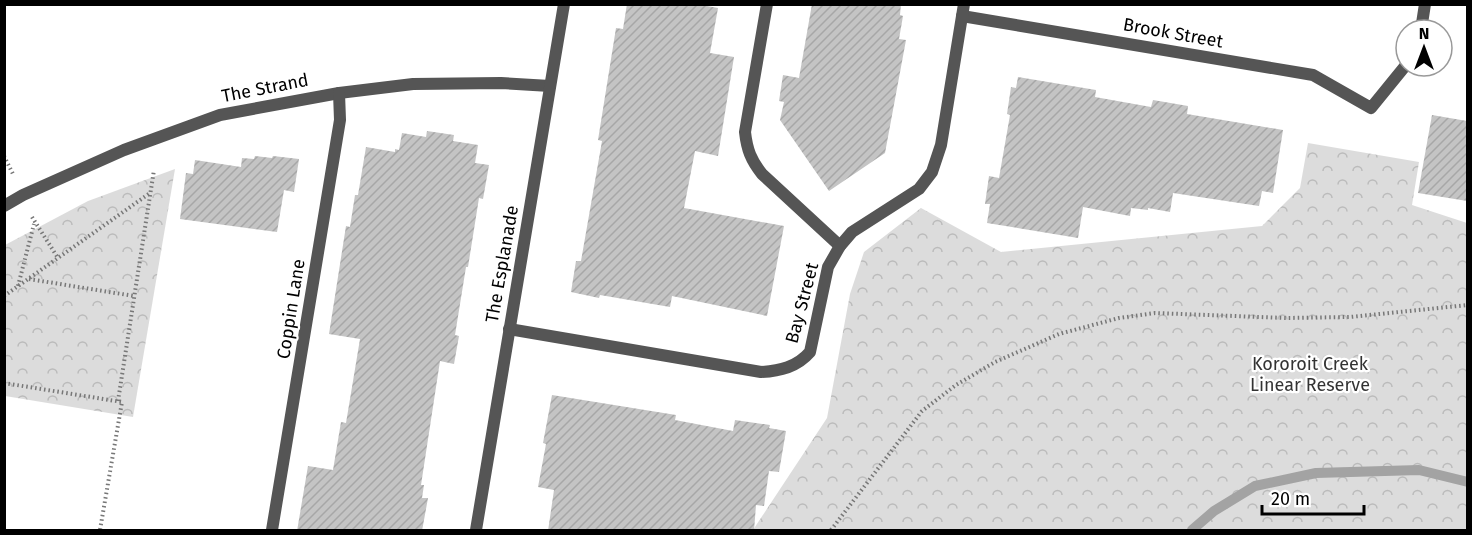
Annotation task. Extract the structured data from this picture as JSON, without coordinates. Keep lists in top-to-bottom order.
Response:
{
  "streets": {
    "street": [
      "Brook Street",
      "The Strand",
      "The Esplanade",
      "Bay Street",
      "Coppin Lane"
    ]
  },
  "crossings": [
    ["Brook Street", "Bay Street"],
    ["The Strand", "The Esplanade"],
    ["The Strand", "Coppin Lane"],
    ["The Esplanade", "Bay Street"]
  ],
  "parks": ["Kororoit Creek Linear Reserve"],
  "scale_bar": "20 m",
  "north": "top"
}
